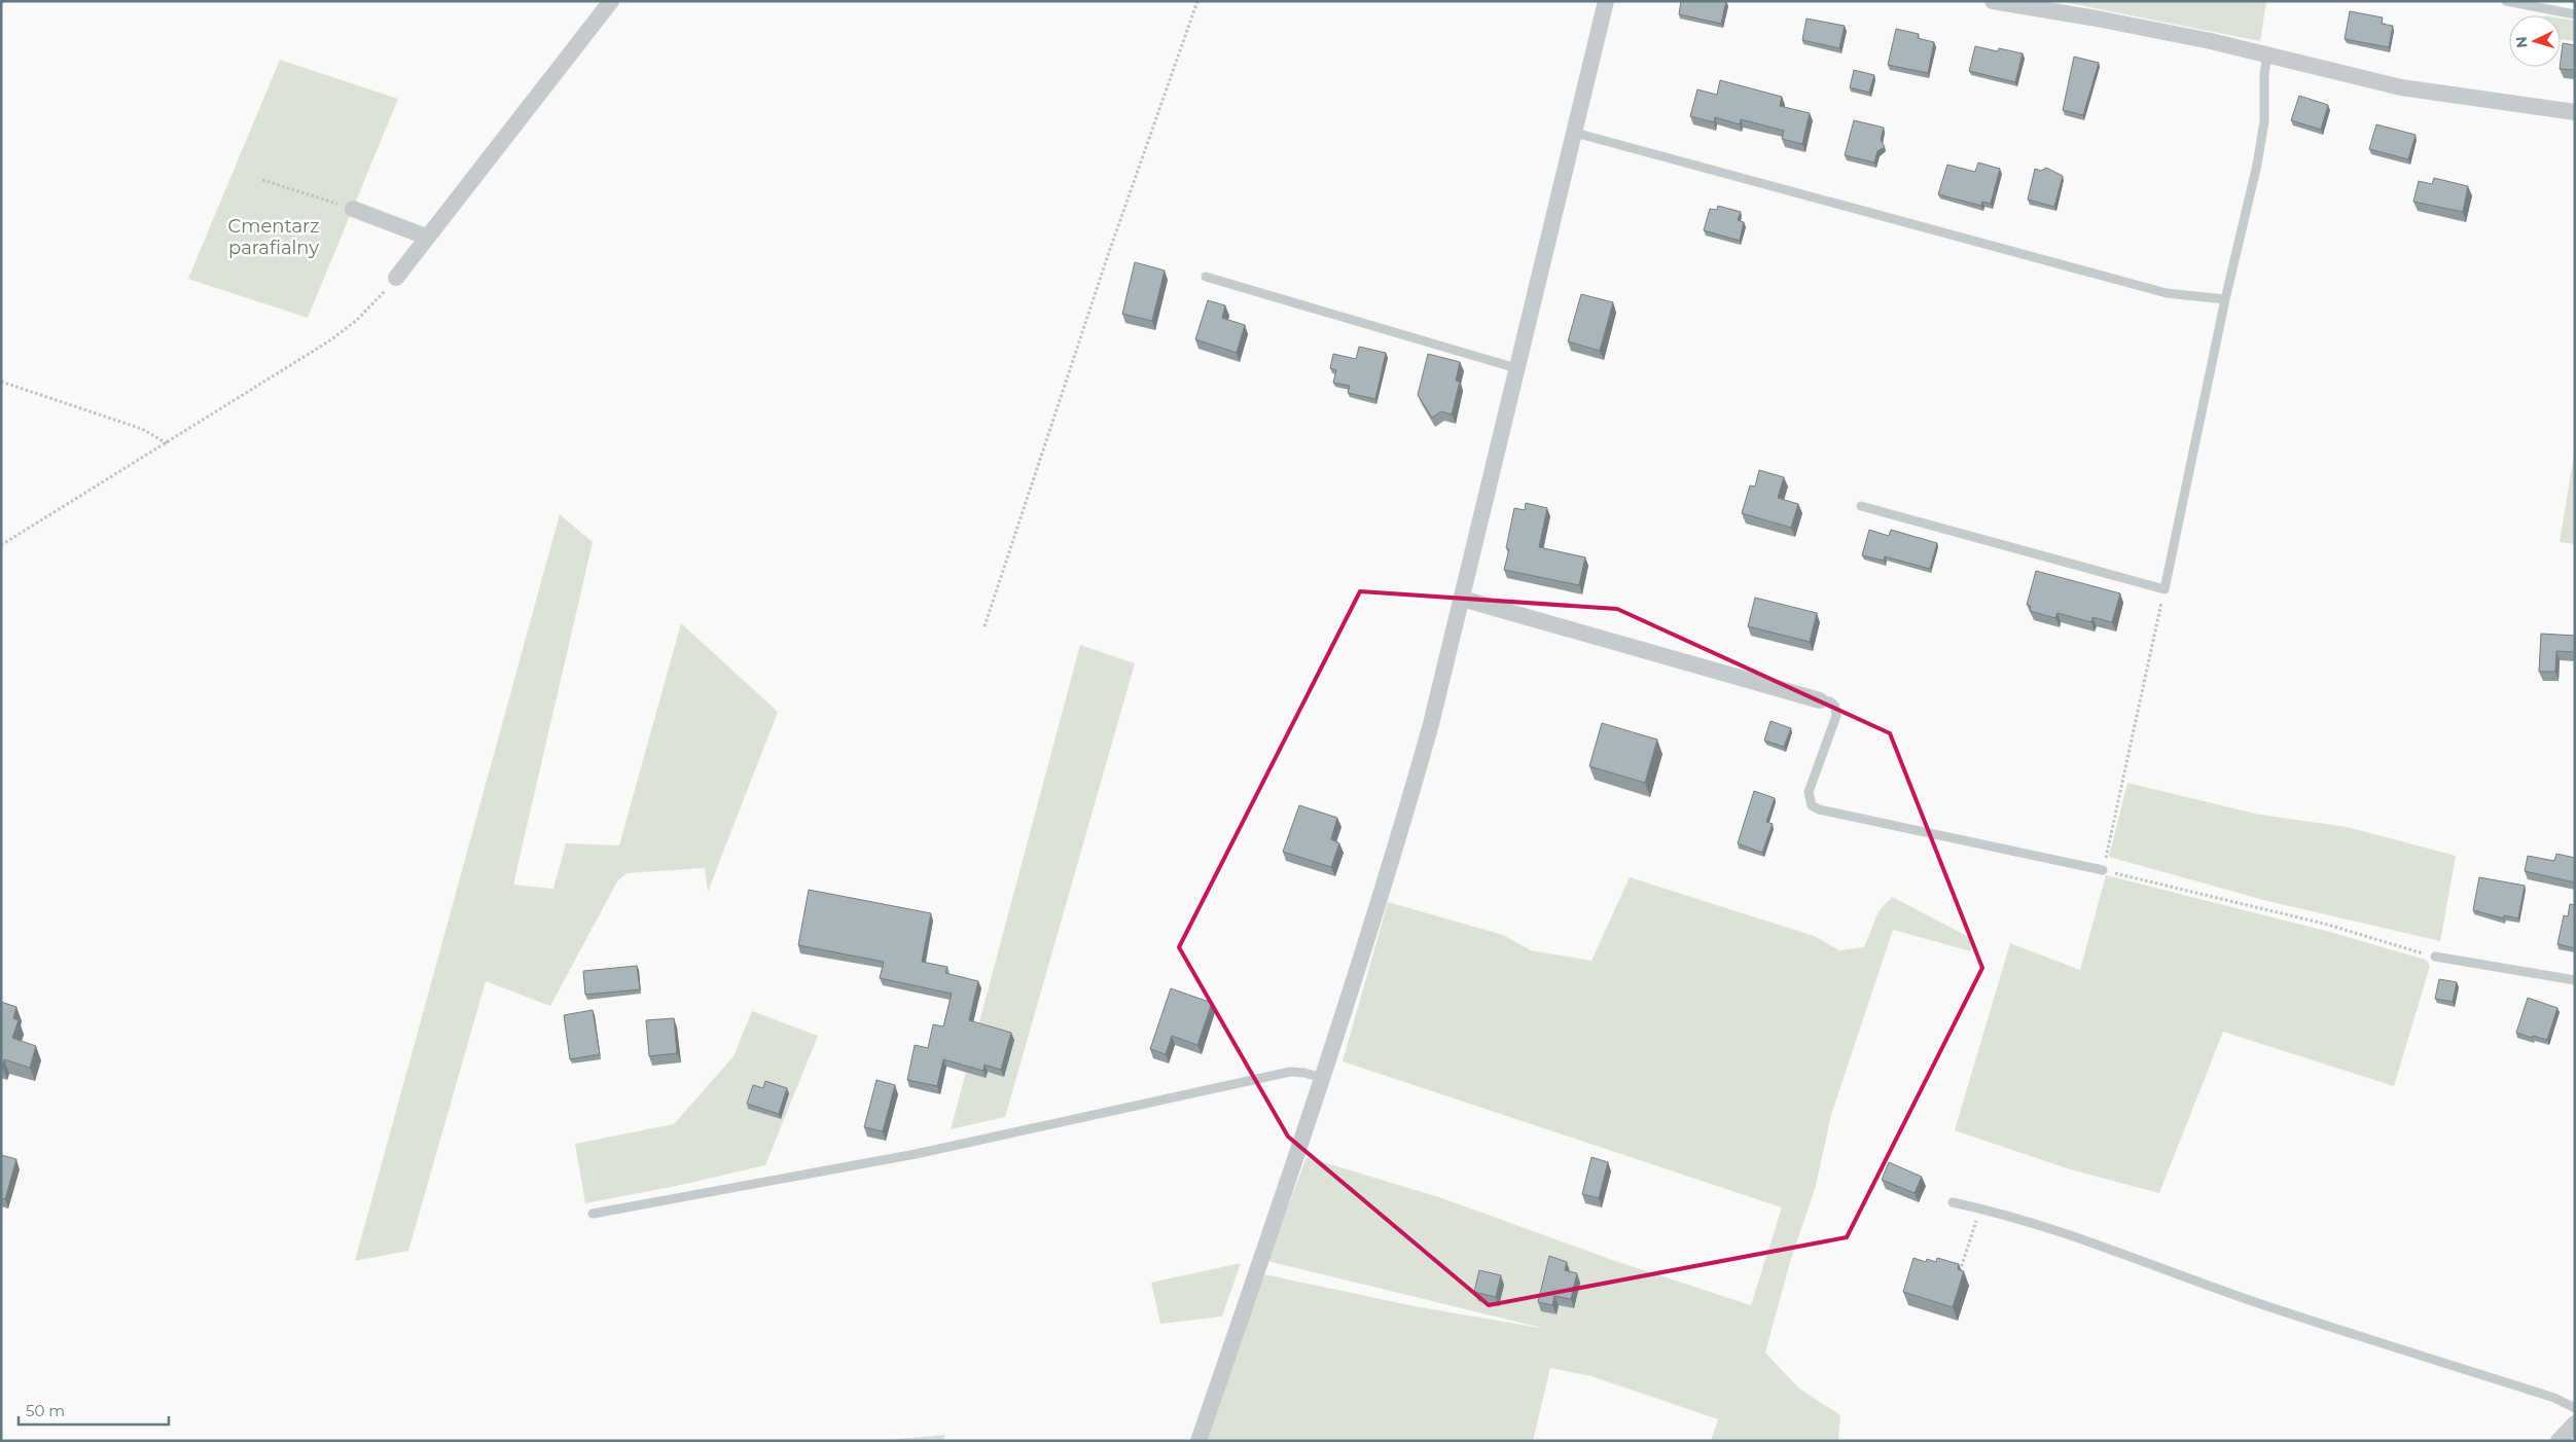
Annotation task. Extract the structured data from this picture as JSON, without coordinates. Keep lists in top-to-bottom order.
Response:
{
  "parks": ["Cmentarz parafialny"],
  "scale_bar": "50 m",
  "north": "left"
}
